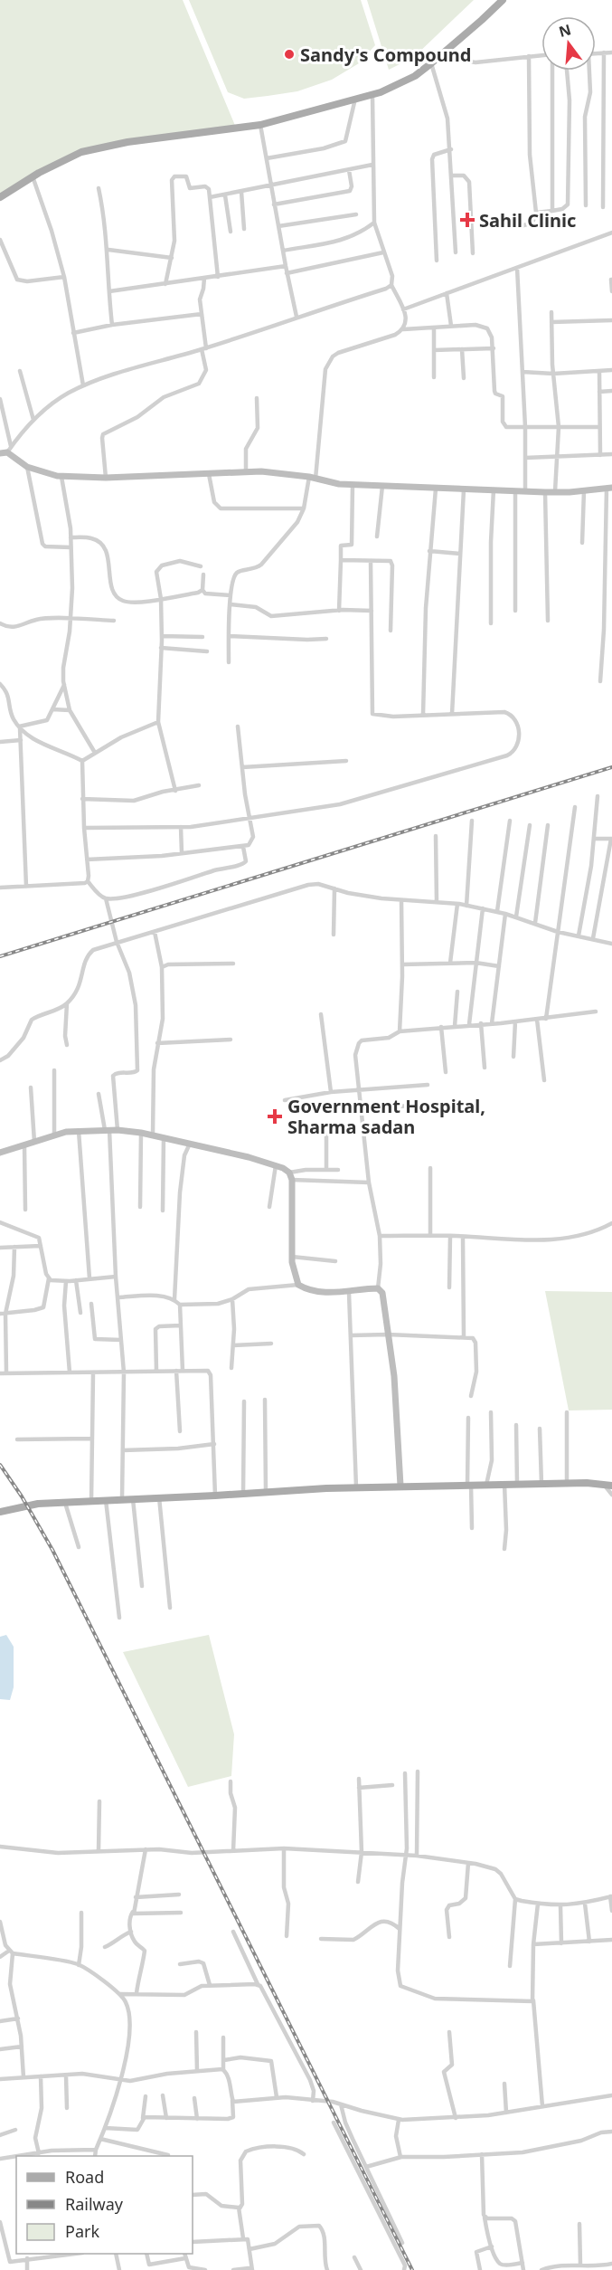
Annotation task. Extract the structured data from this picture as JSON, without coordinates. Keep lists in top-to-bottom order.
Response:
{
  "places": {
    "other": ["Sandy's Compound"],
    "health": ["Sahil Clinic", "Government Hospital, Sharma sadan"]
  },
  "legend": ["Road", "Railway", "Park"],
  "north": "top"
}
